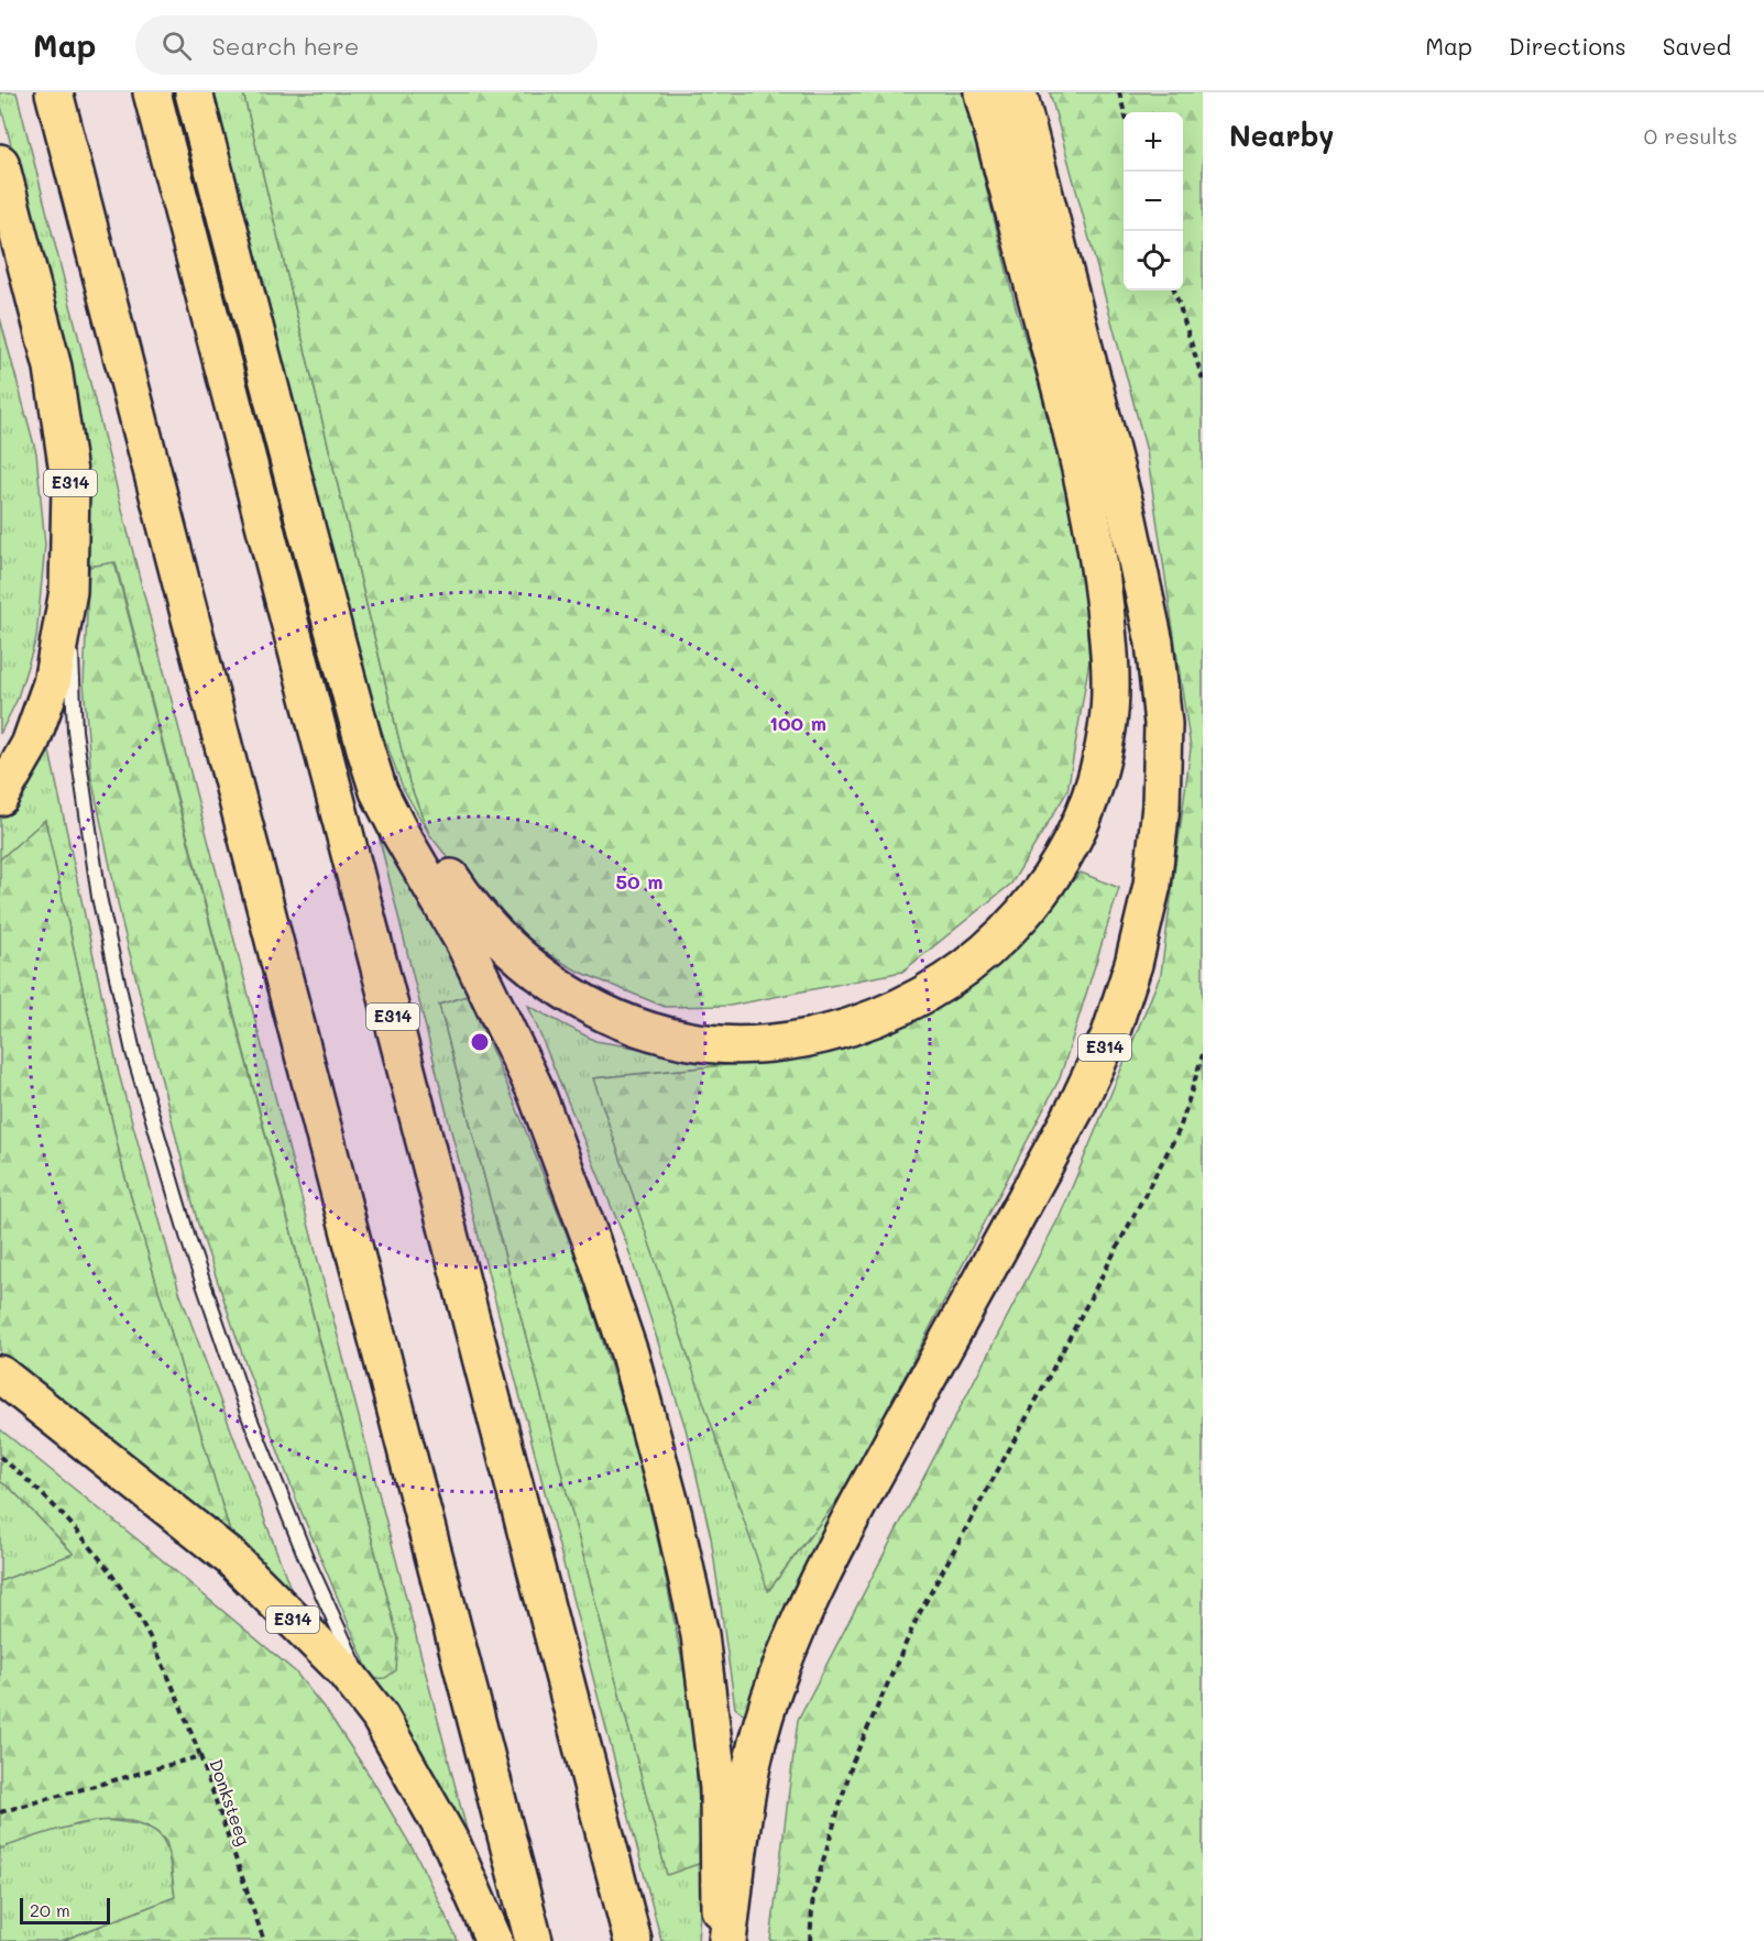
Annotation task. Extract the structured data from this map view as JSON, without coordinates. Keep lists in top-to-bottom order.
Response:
{
  "streets": {
    "highway": ["E314"],
    "path": ["Donksteeg"]
  },
  "scale_bar": "20 m",
  "page": {
    "header": "Map",
    "search": "Search here",
    "nav": ["Map", "Directions", "Saved"],
    "heading": ["Nearby", "0 results"],
    "map_buttons": ["+", "−"],
    "scale": "20 m"
  },
  "rings": ["100 m", "50 m"]
}
